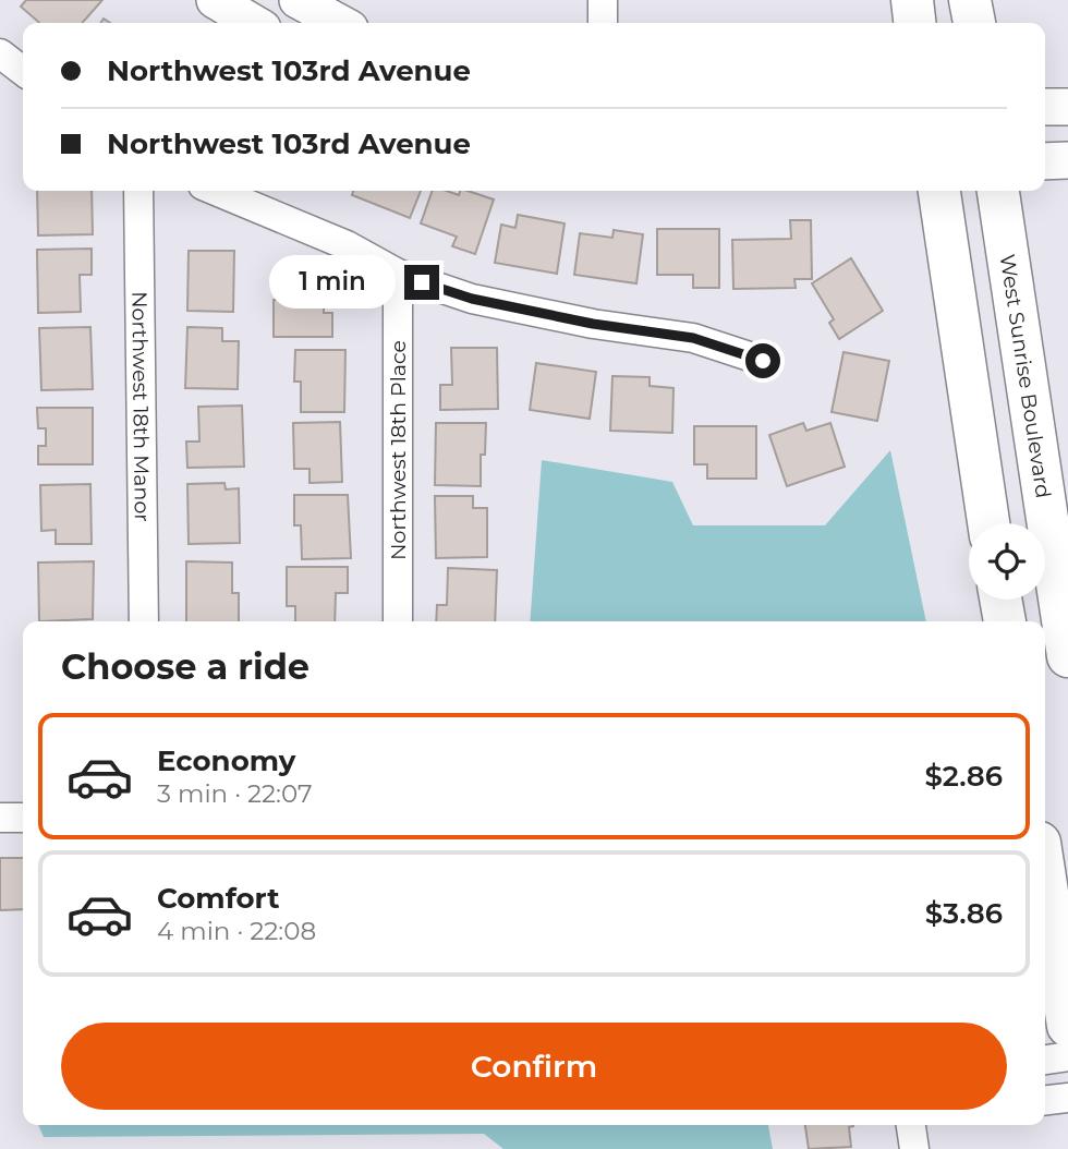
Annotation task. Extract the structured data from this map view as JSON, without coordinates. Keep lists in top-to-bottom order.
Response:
{
  "streets": {
    "highway": ["West Sunrise Boulevard"],
    "street": ["Northwest 18th Manor", "Northwest 18th Place"]
  },
  "page": {
    "banner": ["Northwest 103rd Avenue", "Northwest 103rd Avenue"],
    "bubble": "1 min",
    "heading": "Choose a ride",
    "list": [
      {
        "name": "Economy",
        "note": "3 min · 22:07",
        "value": "$2.86"
      },
      {
        "name": "Comfort",
        "note": "4 min · 22:08",
        "value": "$3.86"
      }
    ],
    "buttons": "Confirm"
  }
}
